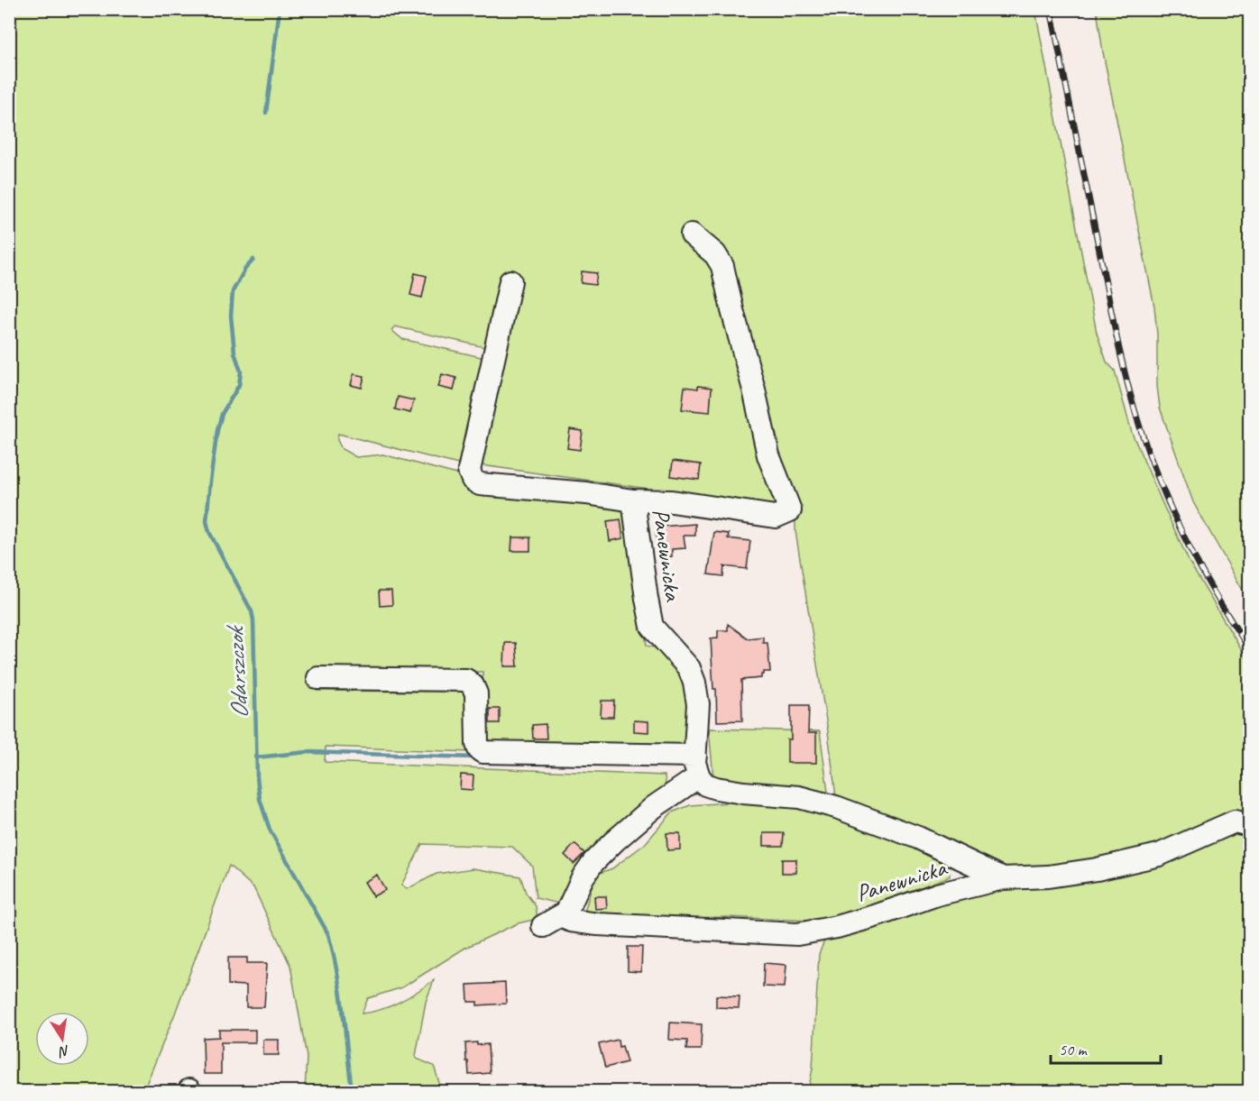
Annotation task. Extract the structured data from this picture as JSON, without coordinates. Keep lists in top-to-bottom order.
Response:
{
  "streets": {
    "street": ["Panewnicka"]
  },
  "water": ["Odarszczok"],
  "scale_bar": "50 m",
  "north": "bottom"
}
